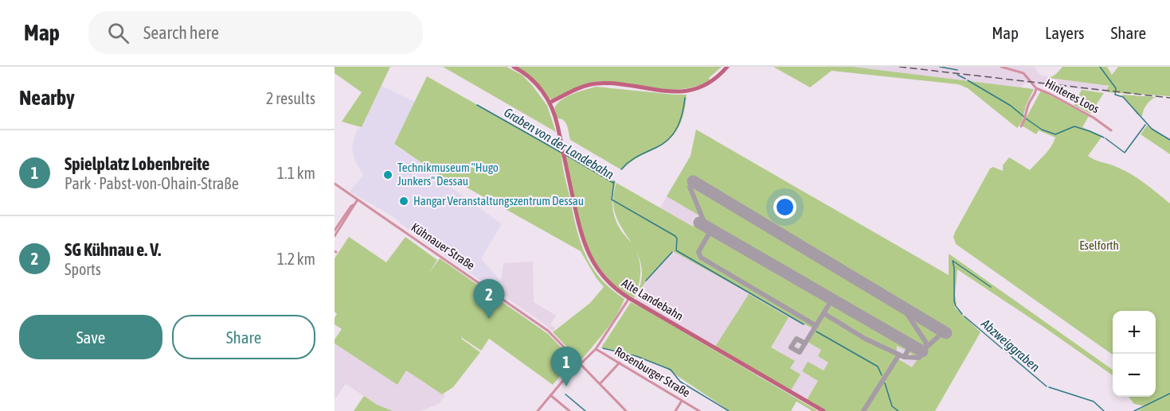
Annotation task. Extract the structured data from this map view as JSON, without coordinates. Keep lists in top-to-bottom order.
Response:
{
  "streets": {
    "main road": ["Alte Landebahn"],
    "street": ["Hinteres Loos", "Kühnauer Straße", "Rosenburger Straße"]
  },
  "water": ["Graben von der Landebahn", "Abzweiggraben"],
  "parks": ["Eselforth"],
  "places": ["Technikmuseum \"Hugo Junkers\" Dessau", "Hangar Veranstaltungszentrum Dessau"],
  "page": {
    "header": "Map",
    "search": "Search here",
    "nav": ["Map", "Layers", "Share"],
    "heading": ["Nearby", "2 results"],
    "list": [
      {
        "mark": "1",
        "name": "Spielplatz Lobenbreite",
        "note": "Park · Pabst-von-Ohain-Straße",
        "value": "1.1 km"
      },
      {
        "mark": "2",
        "name": "SG Kühnau e. V.",
        "note": "Sports",
        "value": "1.2 km"
      }
    ],
    "pins": ["2", "1"],
    "buttons": ["Save", "Share"],
    "map_buttons": ["+", "−"]
  }
}
